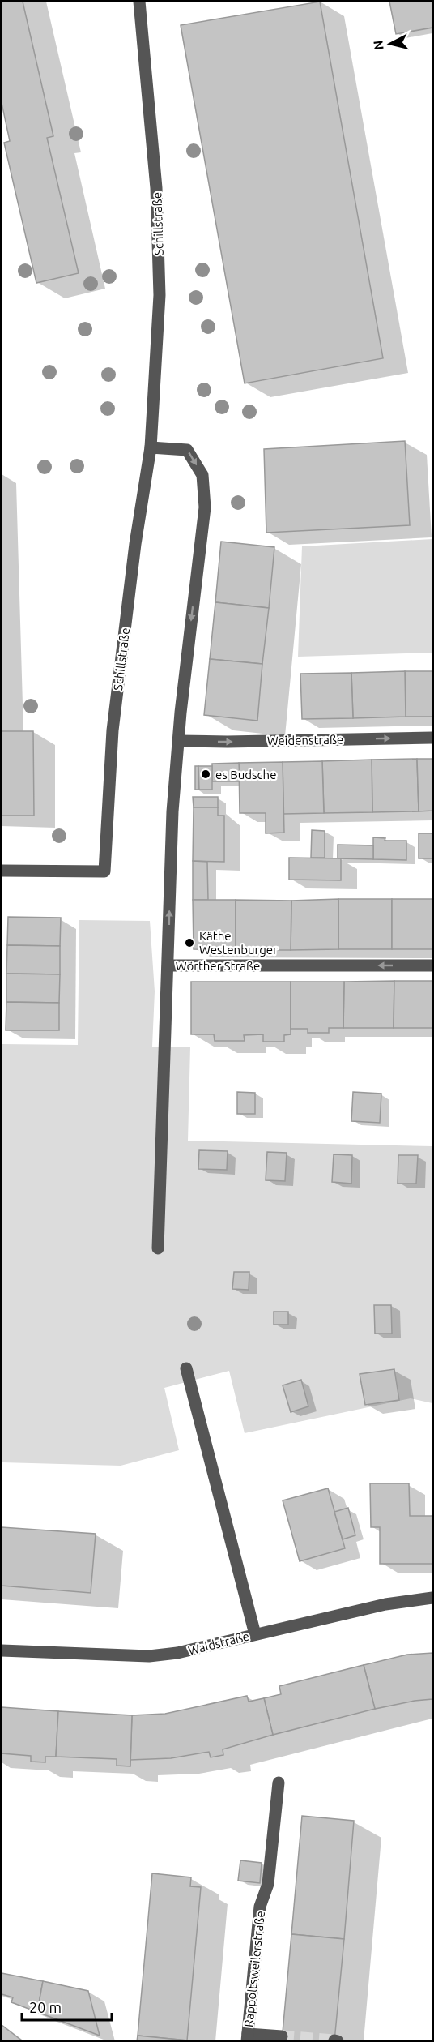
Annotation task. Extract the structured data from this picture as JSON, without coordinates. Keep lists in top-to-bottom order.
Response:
{
  "streets": {
    "street": [
      "Schillstraße",
      "Weidenstraße",
      "Wörther Straße",
      "Waldstraße",
      "Rappoltsweilerstraße"
    ]
  },
  "crossings": [
    ["Weidenstraße", "Wörther Straße"]
  ],
  "one_way": ["Weidenstraße"],
  "places": ["es Budsche", "Käthe Westenburger"],
  "scale_bar": "20 m",
  "north": "left"
}
